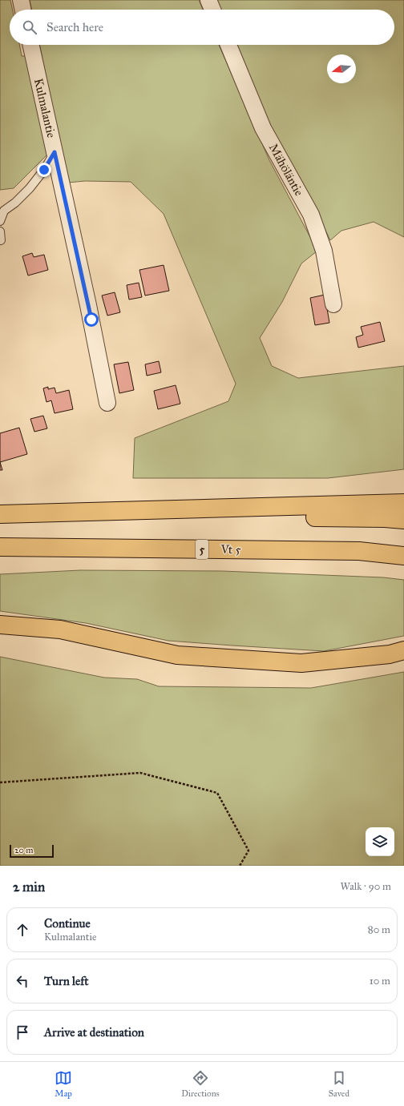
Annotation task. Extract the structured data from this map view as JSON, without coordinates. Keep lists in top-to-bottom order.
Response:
{
  "streets": {
    "highway": ["5", "Vt 5"],
    "street": ["Kulmalantie", "Mähöläntie"]
  },
  "scale_bar": "20 m",
  "north": "left",
  "page": {
    "search": "Search here",
    "scale": "20 m",
    "heading": ["2 min", "Walk · 90 m"],
    "list": [
      ["Continue", "Kulmalantie", "80 m"],
      ["Turn left", "10 m"],
      "Arrive at destination"
    ],
    "nav": ["Map", "Directions", "Saved"]
  }
}
